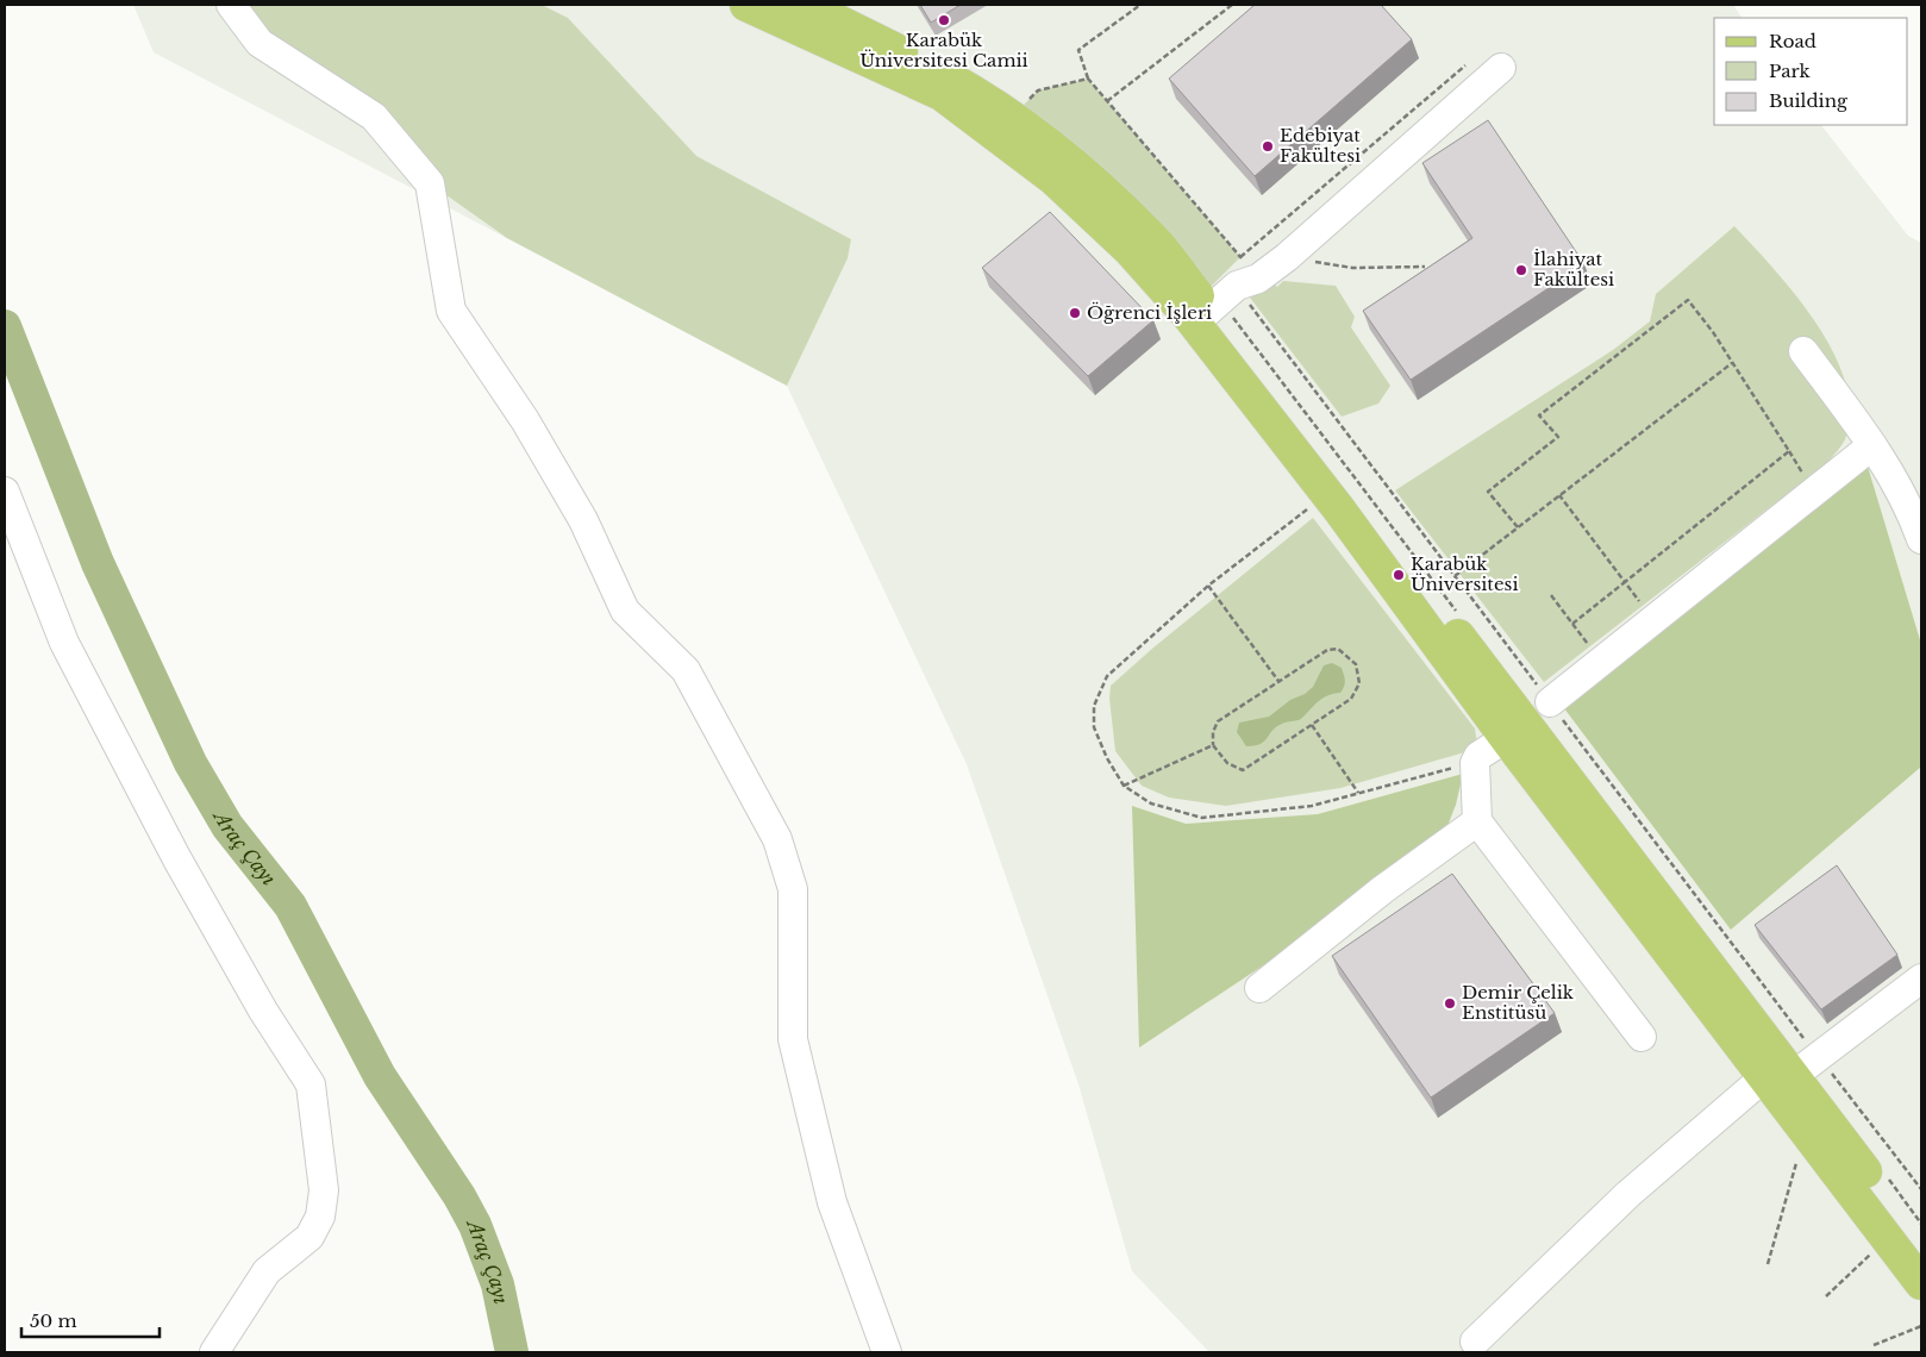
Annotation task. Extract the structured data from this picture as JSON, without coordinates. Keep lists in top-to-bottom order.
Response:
{
  "water": ["Araç Çayı"],
  "places": [
    "Karabük Üniversitesi Camii",
    "Edebiyat Fakültesi",
    "İlahiyat Fakültesi",
    "Öğrenci İşleri",
    "Karabük Üniversitesi",
    "Demir Çelik Enstitüsü"
  ],
  "legend": ["Road", "Park", "Building"],
  "scale_bar": "50 m"
}
